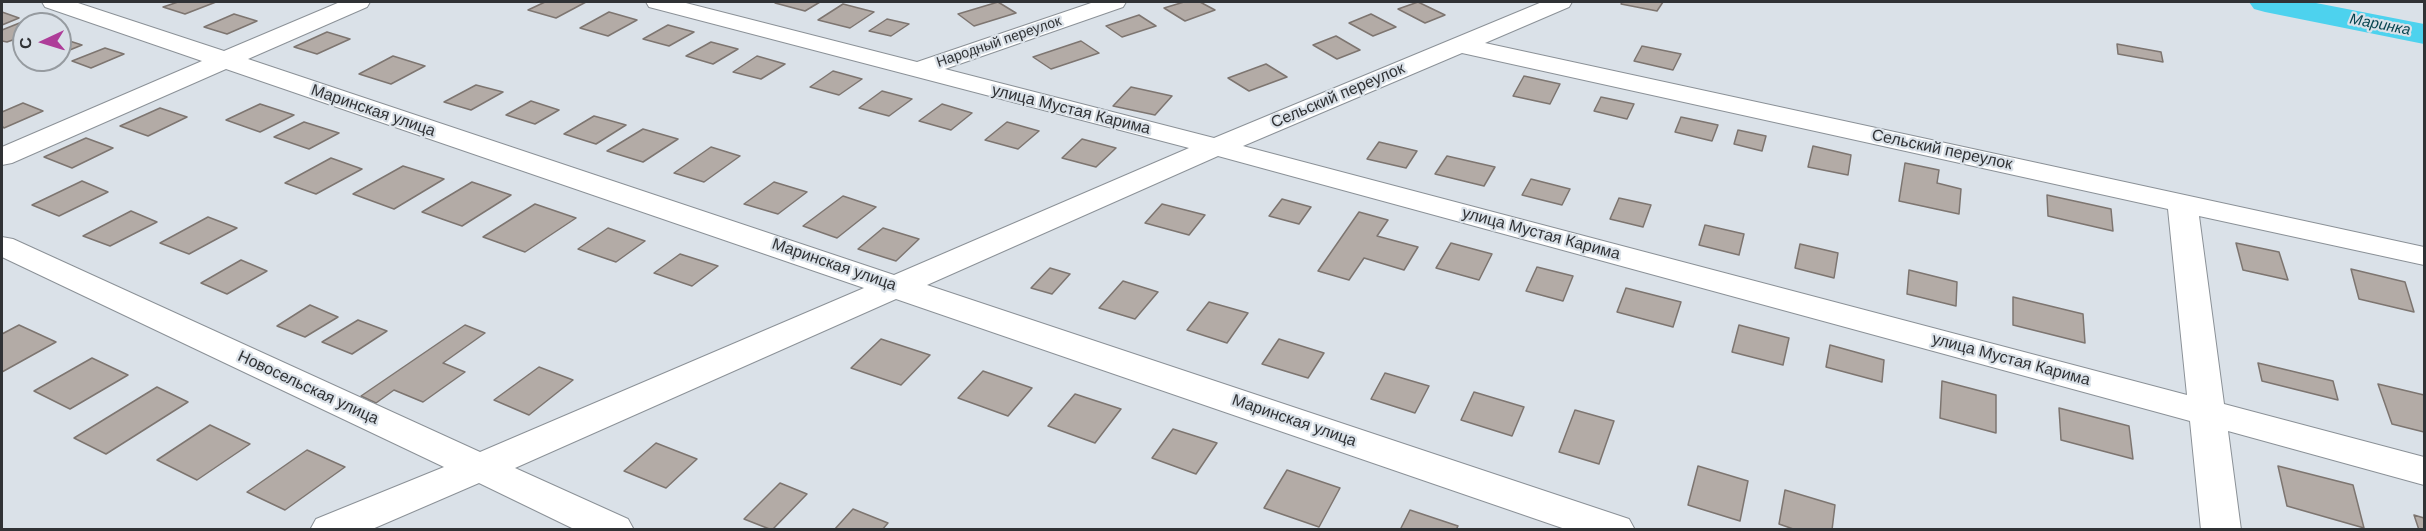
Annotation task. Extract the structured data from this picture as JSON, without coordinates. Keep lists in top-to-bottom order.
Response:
{
  "streets": {
    "street": [
      "Народный переулок",
      "Сельский переулок",
      "улица Мустая Карима",
      "Маринская улица",
      "Новосельская улица"
    ]
  },
  "crossings": [
    ["Народный переулок", "улица Мустая Карима"],
    ["Сельский переулок", "улица Мустая Карима"],
    ["Сельский переулок", "Маринская улица"],
    ["Сельский переулок", "Новосельская улица"]
  ],
  "water": ["Маринка"],
  "north": "left"
}
